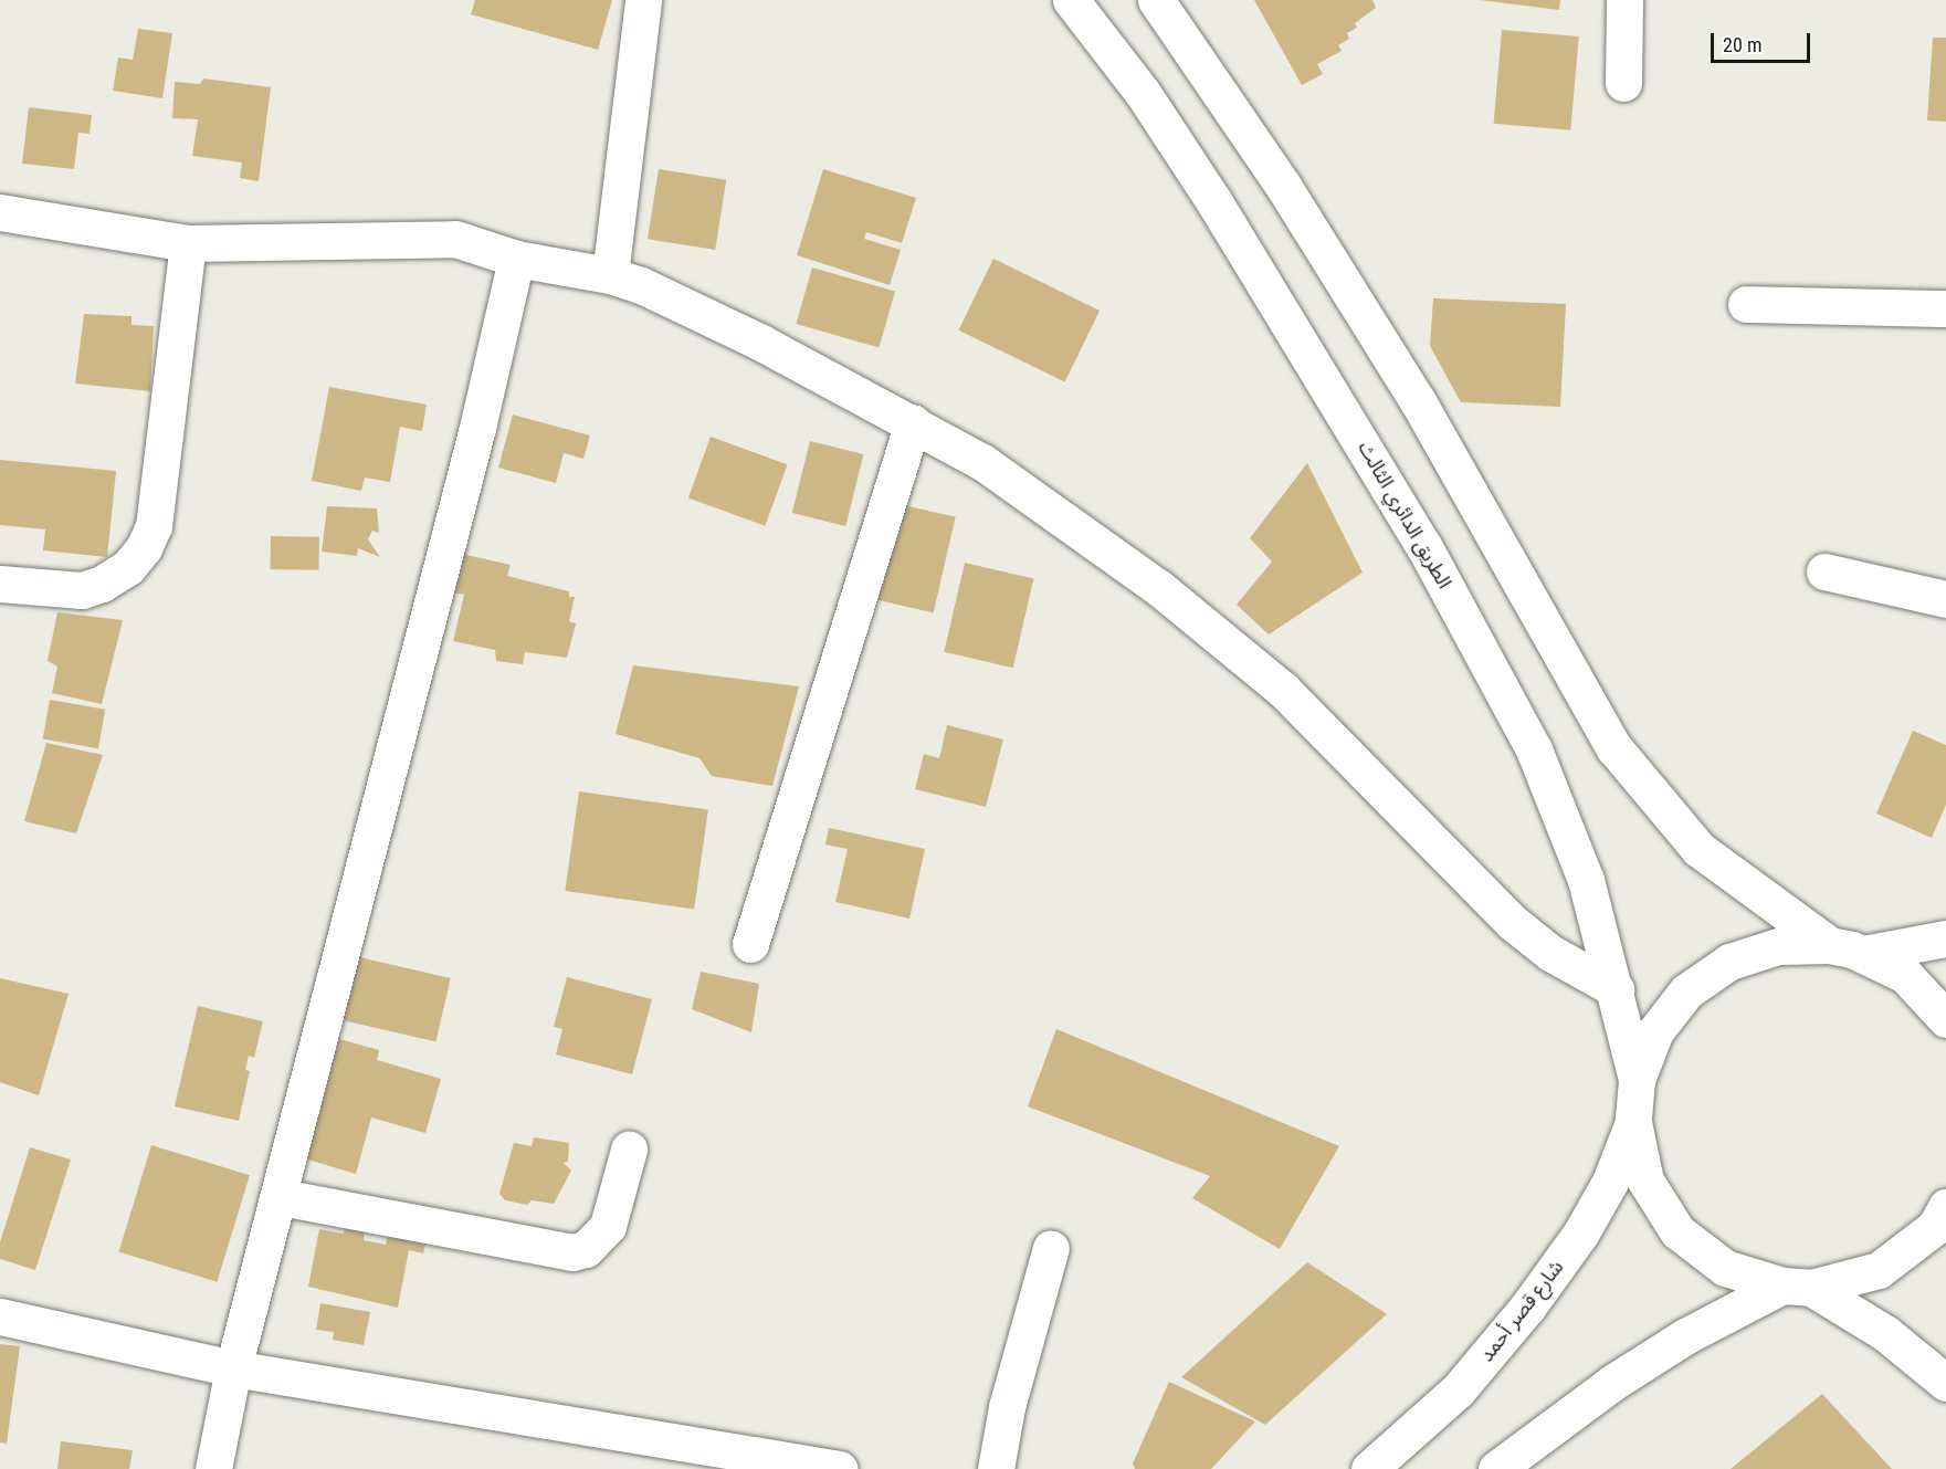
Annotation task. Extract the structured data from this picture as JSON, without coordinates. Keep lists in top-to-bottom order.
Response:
{
  "streets": {
    "street": ["الطريق الدائري الثالث", "شارع قصر أحمد"]
  },
  "scale_bar": "20 m"
}
